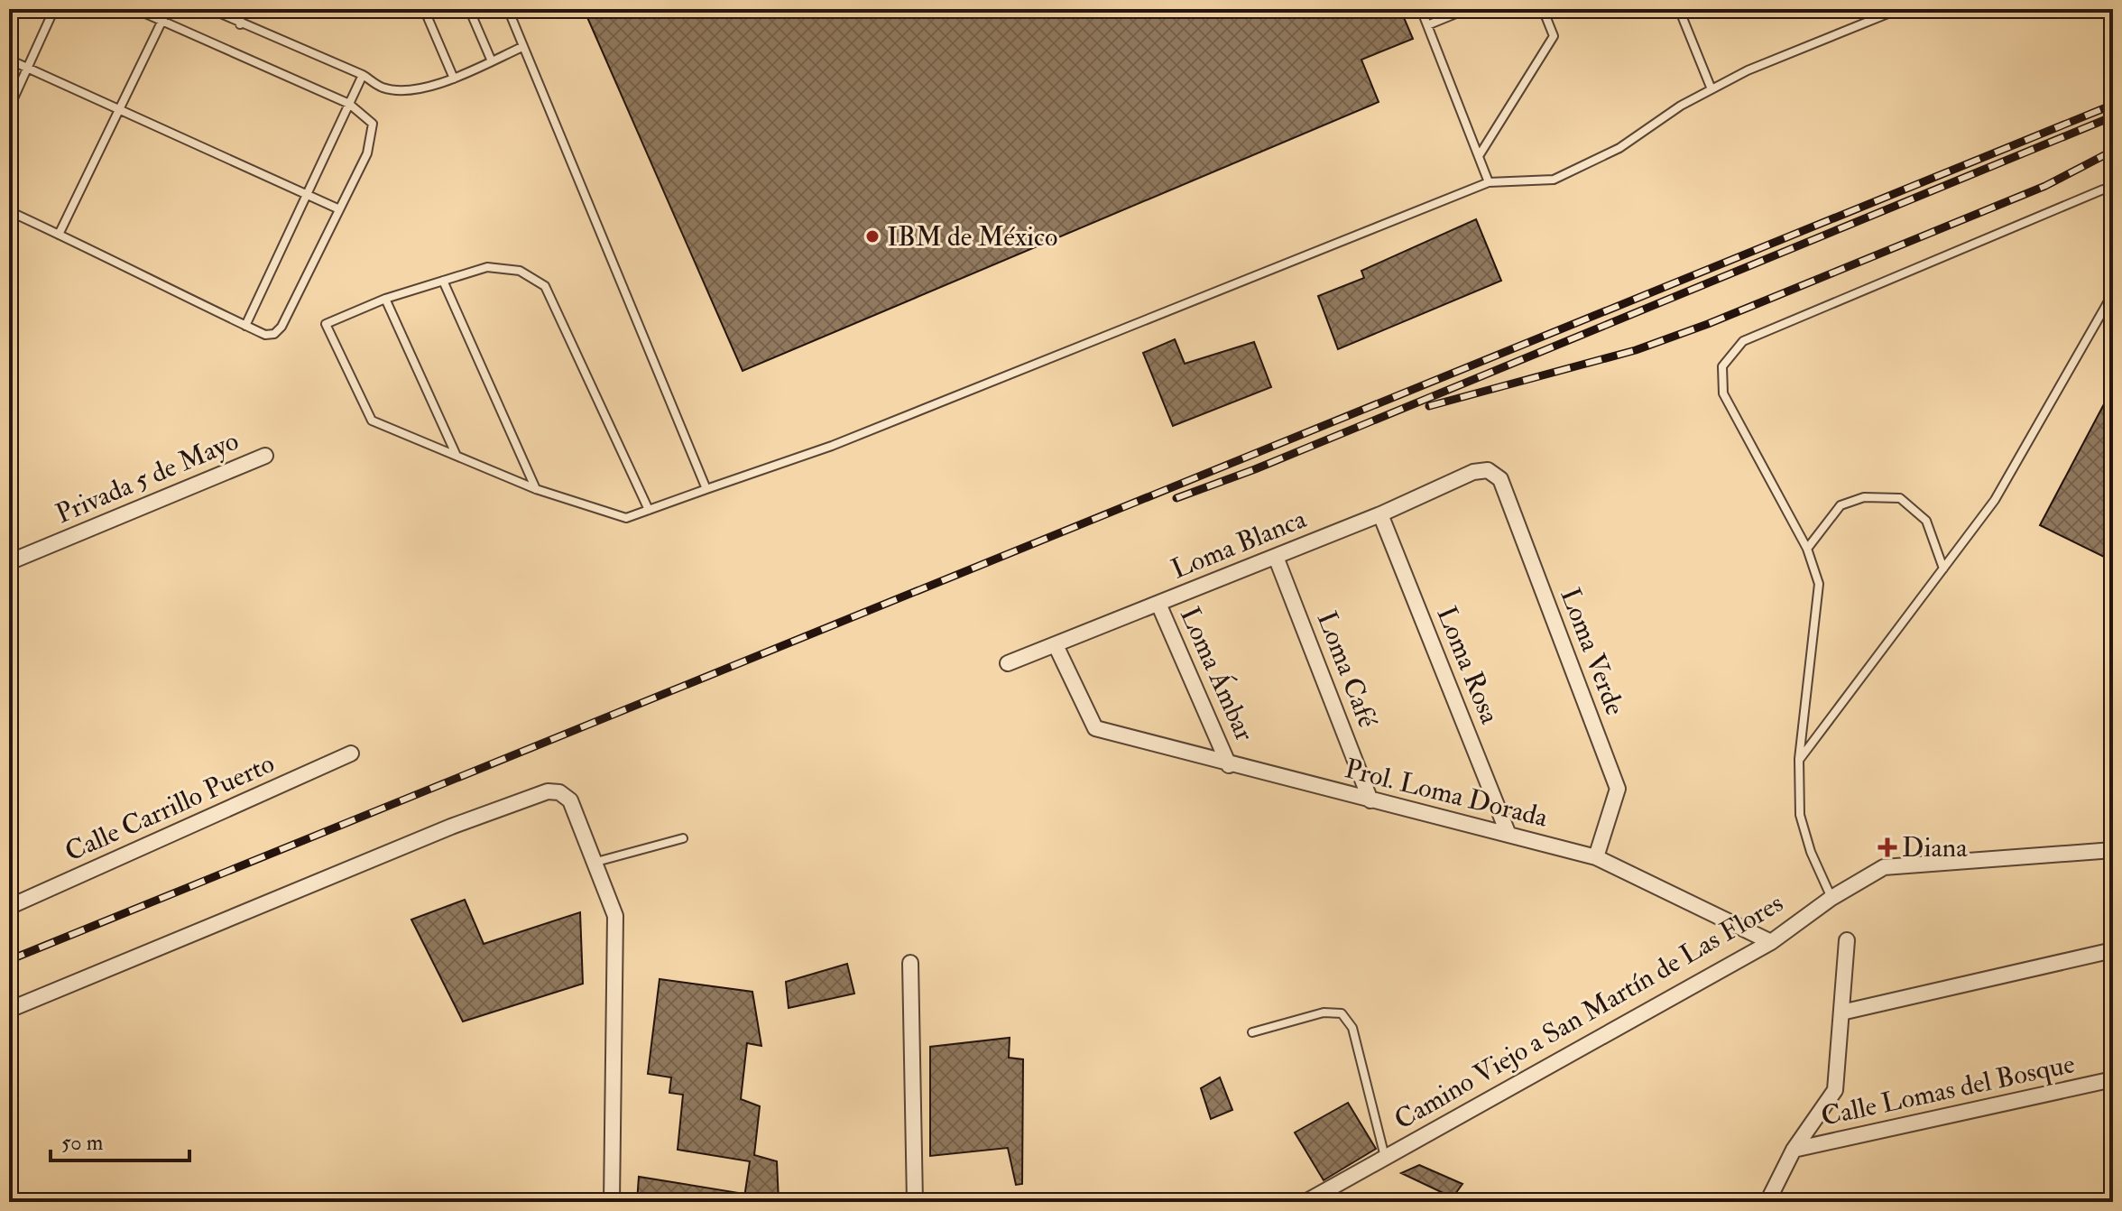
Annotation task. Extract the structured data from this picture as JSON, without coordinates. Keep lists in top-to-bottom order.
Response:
{
  "streets": {
    "street": [
      "Privada 5 de Mayo",
      "Loma Blanca",
      "Loma Verde",
      "Loma Rosa",
      "Loma Café",
      "Loma Ámbar",
      "Prol. Loma Dorada",
      "Calle Carrillo Puerto",
      "Camino Viejo a San Martín de Las Flores",
      "Calle Lomas del Bosque"
    ]
  },
  "crossings": [
    ["Loma Blanca", "Loma Verde"],
    ["Loma Blanca", "Loma Rosa"],
    ["Loma Blanca", "Loma Café"],
    ["Loma Blanca", "Loma Ámbar"],
    ["Loma Blanca", "Prol. Loma Dorada"],
    ["Loma Verde", "Prol. Loma Dorada"],
    ["Loma Rosa", "Prol. Loma Dorada"],
    ["Loma Café", "Prol. Loma Dorada"],
    ["Loma Ámbar", "Prol. Loma Dorada"],
    ["Prol. Loma Dorada", "Camino Viejo a San Martín de Las Flores"]
  ],
  "places": {
    "other": ["IBM de México"],
    "health": ["Diana"]
  },
  "scale_bar": "50 m"
}
